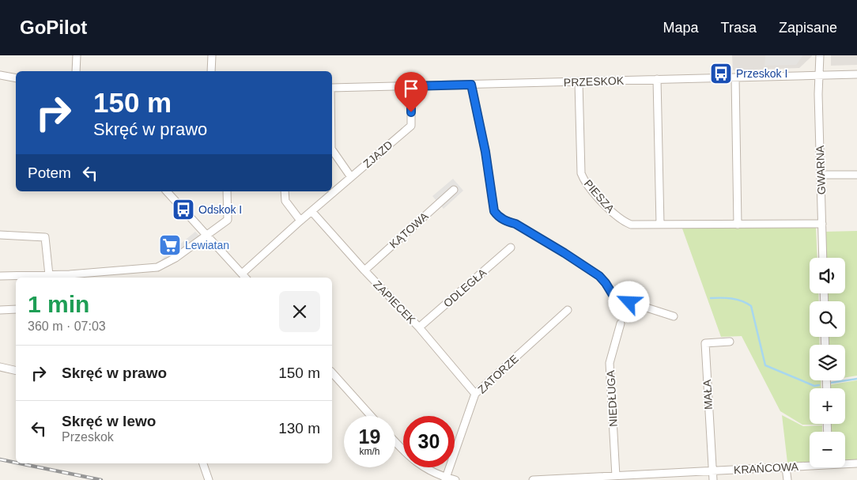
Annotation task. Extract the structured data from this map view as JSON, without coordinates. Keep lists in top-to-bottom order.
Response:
{
  "streets": {
    "street": [
      "PRZESKOK",
      "ZJAZD",
      "GWARNA",
      "PIESZA",
      "KĄTOWA",
      "ODLEGŁA",
      "ZAPIECEK",
      "ZATORZE",
      "MAŁA",
      "NIEDŁUGA",
      "KRAŃCOWA"
    ]
  },
  "crossings": [
    ["PRZESKOK", "ZJAZD"],
    ["PRZESKOK", "GWARNA"],
    ["PRZESKOK", "PIESZA"],
    ["ZJAZD", "ZAPIECEK"],
    ["GWARNA", "PIESZA"],
    ["KĄTOWA", "ZAPIECEK"],
    ["ODLEGŁA", "ZAPIECEK"],
    ["ZAPIECEK", "ZATORZE"],
    ["MAŁA", "KRAŃCOWA"],
    ["NIEDŁUGA", "KRAŃCOWA"]
  ],
  "places": {
    "bus stop": ["Przeskok I", "Odskok I"],
    "supermarket": ["Lewiatan"]
  },
  "page": {
    "header": "GoPilot",
    "nav": ["Mapa", "Trasa", "Zapisane"],
    "turn": ["150 m", "Skręć w prawo"],
    "then": "Potem",
    "map_buttons": ["+", "−"],
    "heading": ["1 min", "360 m · 07:03"],
    "list": [
      {
        "name": "Skręć w prawo",
        "value": "150 m"
      },
      {
        "name": "Skręć w lewo",
        "note": "Przeskok",
        "value": "130 m"
      }
    ],
    "speed": "19 km/h",
    "limit": "30"
  }
}
